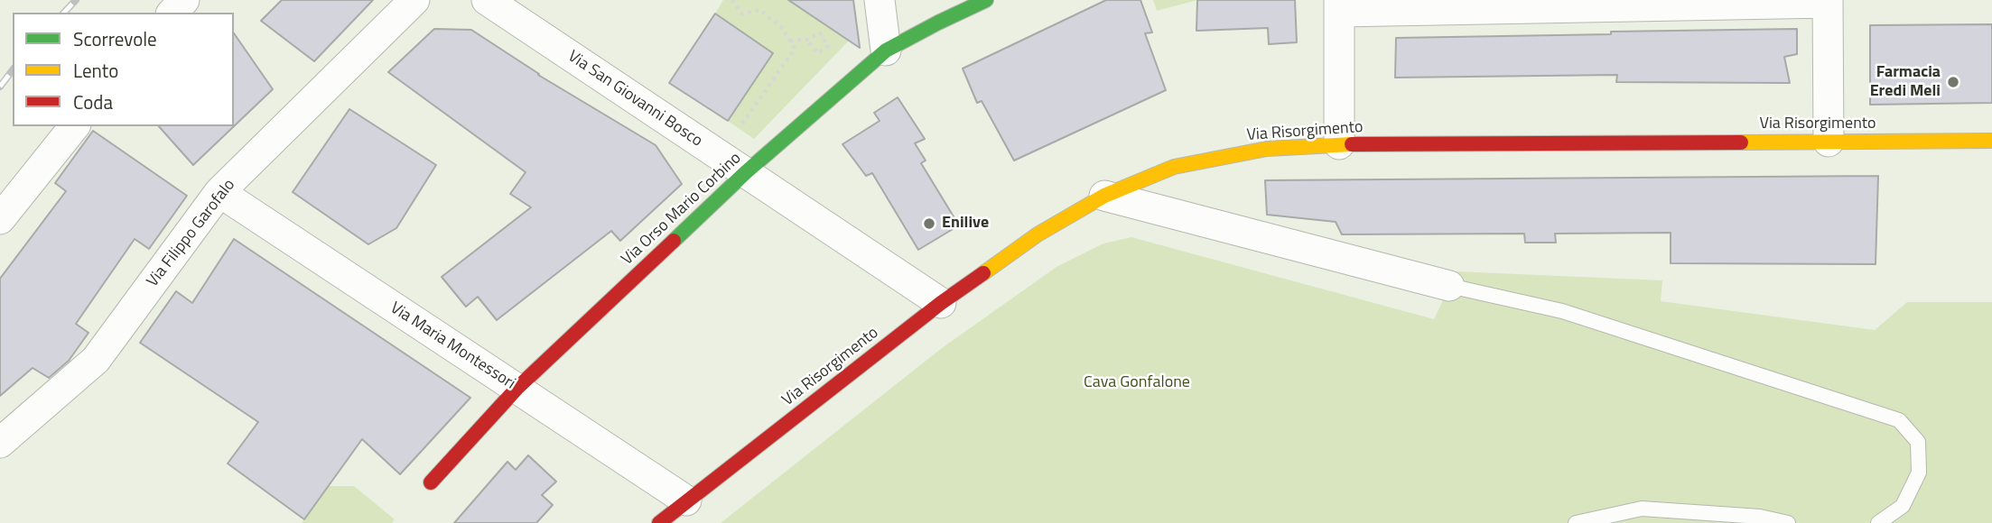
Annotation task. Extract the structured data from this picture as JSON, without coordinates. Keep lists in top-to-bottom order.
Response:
{
  "streets": {
    "main road": ["Via Risorgimento", "Via Orso Mario Corbino"],
    "street": ["Via San Giovanni Bosco", "Via Filippo Garofalo", "Via Maria Montessori"]
  },
  "crossings": [
    ["Via San Giovanni Bosco", "Via Risorgimento"],
    ["Via San Giovanni Bosco", "Via Orso Mario Corbino"],
    ["Via Risorgimento", "Via Maria Montessori"],
    ["Via Orso Mario Corbino", "Via Maria Montessori"],
    ["Via Filippo Garofalo", "Via Maria Montessori"]
  ],
  "parks": ["Cava Gonfalone"],
  "places": ["Farmacia Eredi Meli", "Enilive"],
  "legend": ["Scorrevole", "Lento", "Coda"]
}
